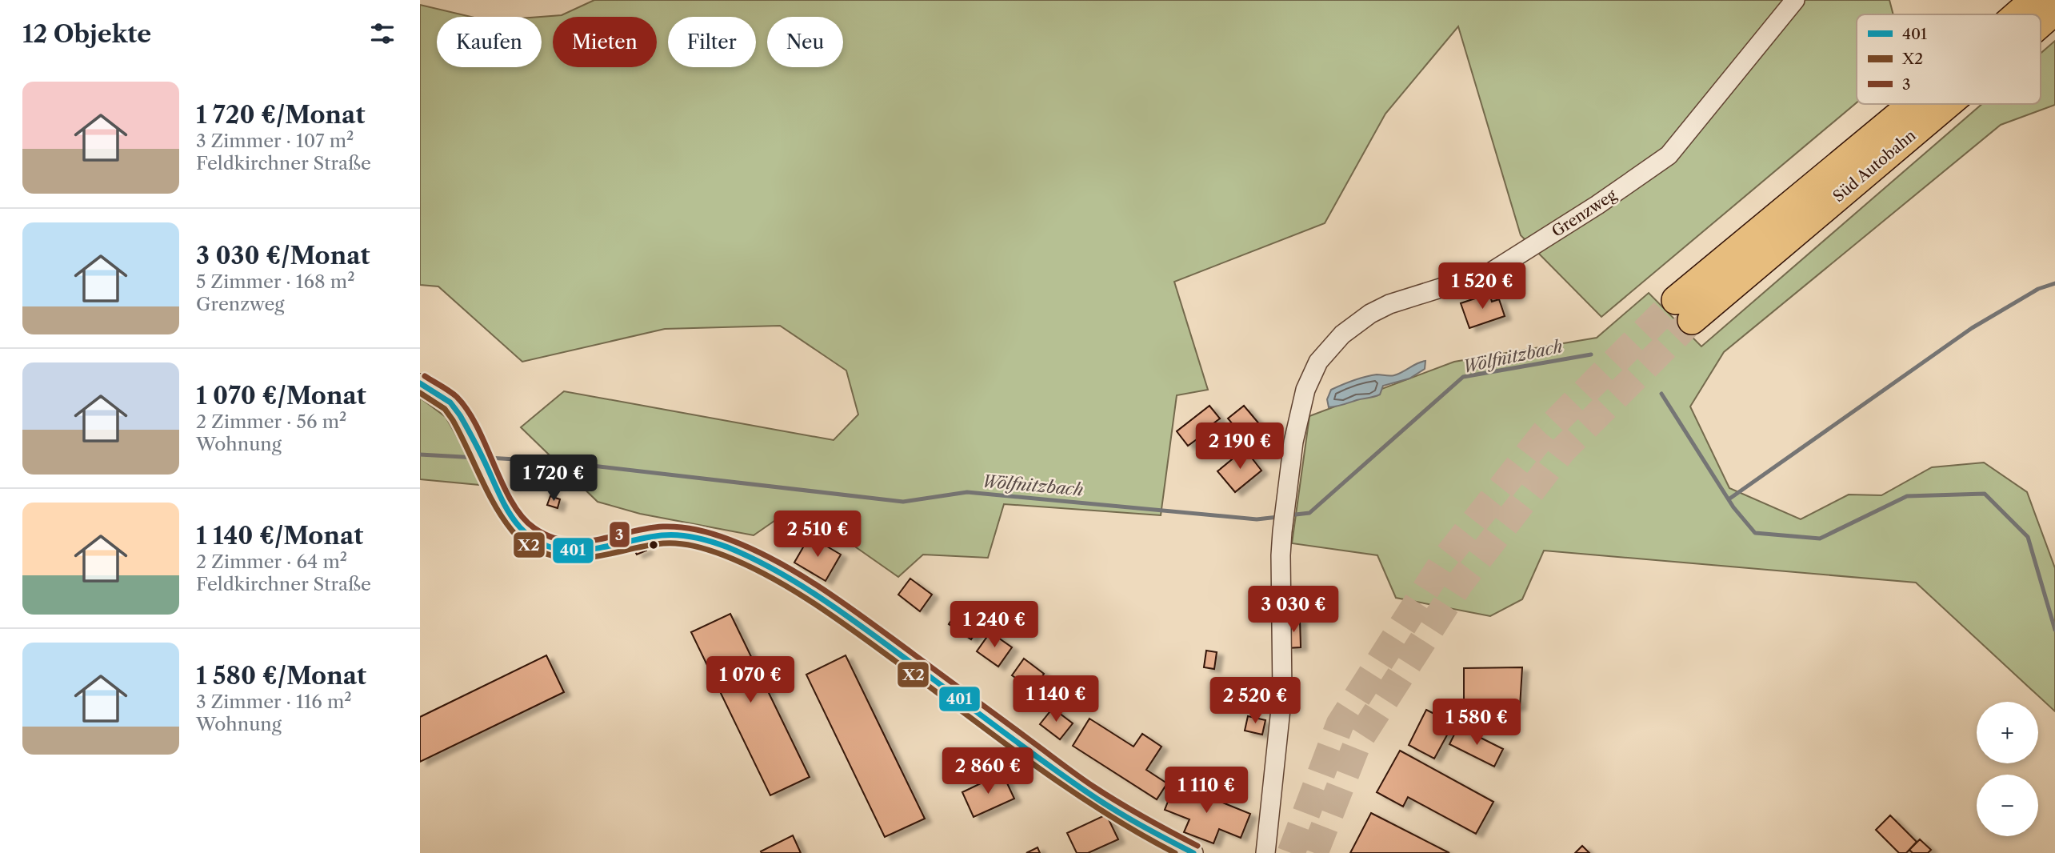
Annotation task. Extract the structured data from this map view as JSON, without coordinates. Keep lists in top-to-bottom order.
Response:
{
  "streets": {
    "highway": ["Süd Autobahn"],
    "street": ["Grenzweg"]
  },
  "water": ["Wölfnitzbach"],
  "lines": ["transit line 3", "transit line 401", "transit line X2"],
  "legend": ["401", "X2", "3"],
  "page": {
    "heading": "12 Objekte",
    "chip": [
      "Kaufen",
      "Mieten",
      "Filter",
      "Neu"
    ],
    "list": [
      {
        "name": "1 720 €/Monat",
        "note": "3 Zimmer · 107 m² · Feldkirchner Straße"
      },
      {
        "name": "3 030 €/Monat",
        "note": "5 Zimmer · 168 m² · Grenzweg"
      },
      {
        "name": "1 070 €/Monat",
        "note": "2 Zimmer · 56 m² · Wohnung"
      },
      {
        "name": "1 140 €/Monat",
        "note": "2 Zimmer · 64 m² · Feldkirchner Straße"
      },
      {
        "name": "1 580 €/Monat",
        "note": "3 Zimmer · 116 m² · Wohnung"
      }
    ],
    "price": [
      "1 520 €",
      "2 190 €",
      "1 720 €",
      "2 510 €",
      "3 030 €",
      "1 240 €",
      "1 070 €",
      "1 140 €",
      "2 520 €",
      "1 580 €",
      "2 860 €",
      "1 110 €"
    ],
    "map_buttons": ["+", "−"]
  }
}
